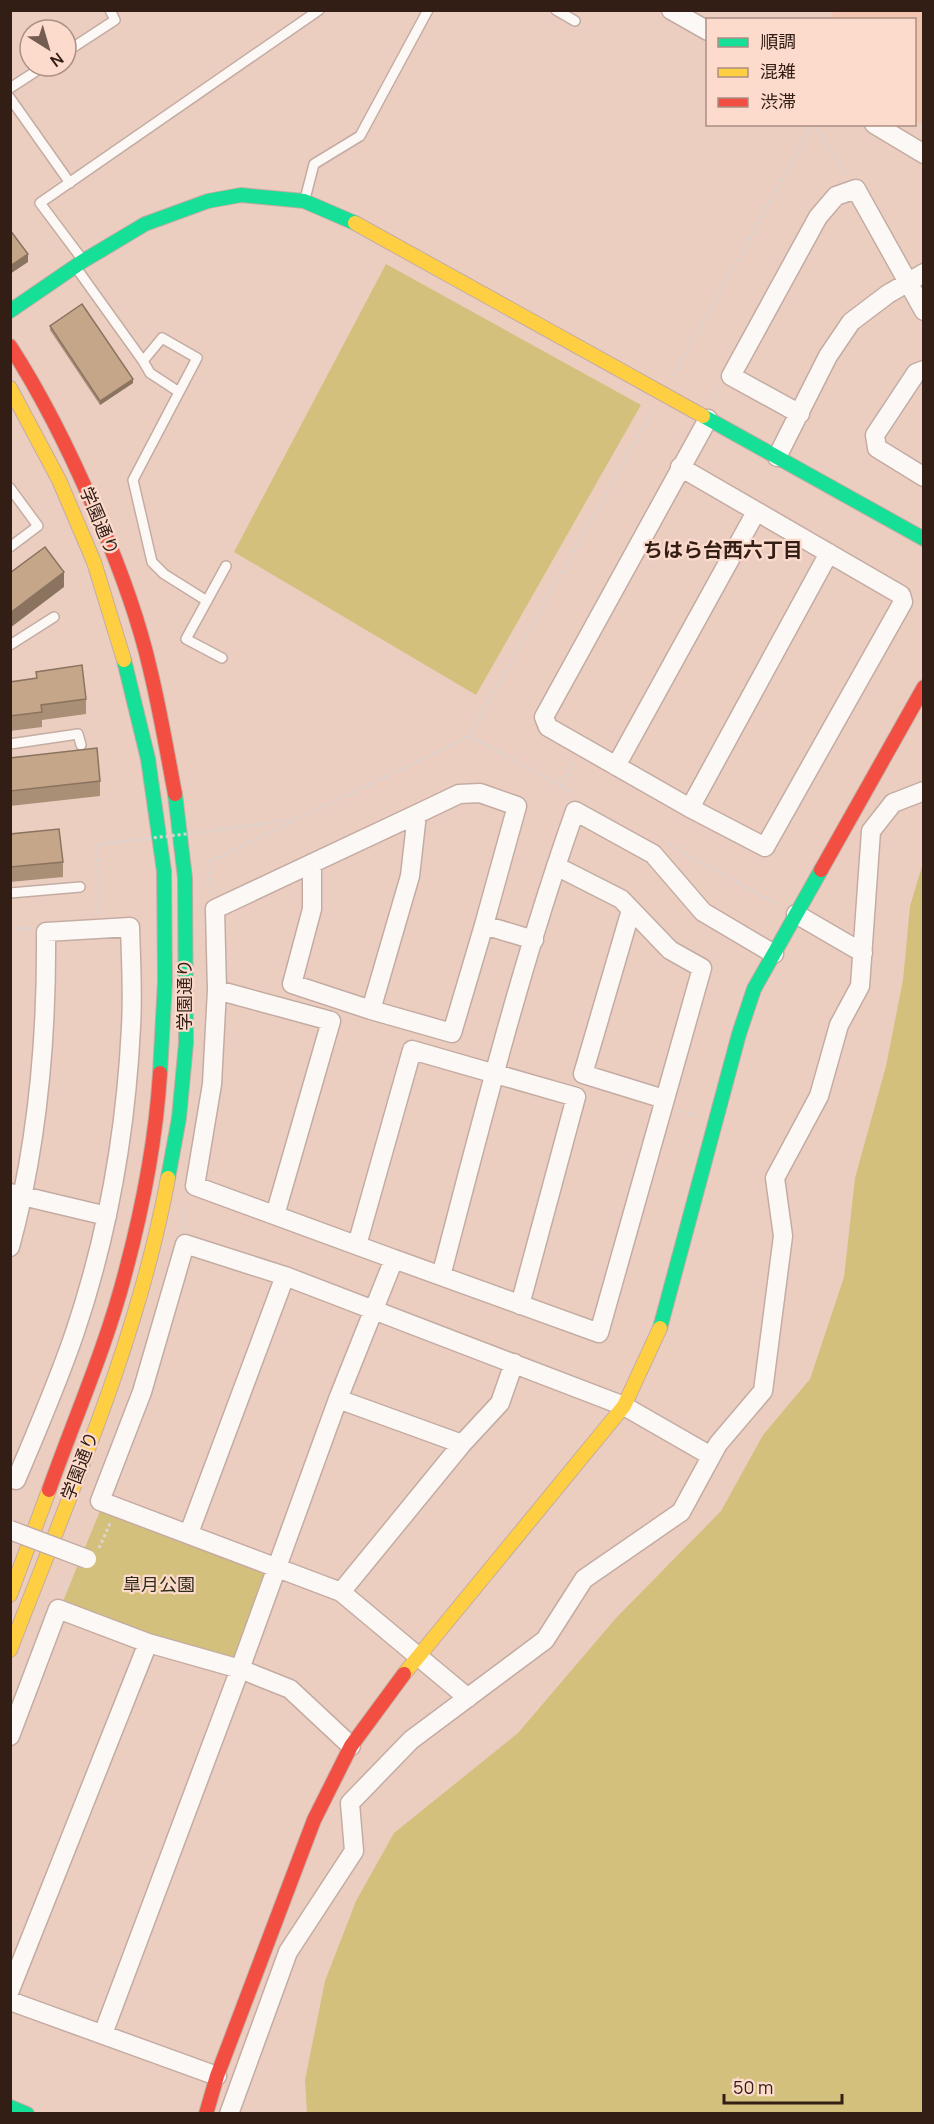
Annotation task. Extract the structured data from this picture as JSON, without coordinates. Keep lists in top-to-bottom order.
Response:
{
  "streets": {
    "street": ["学園通り"]
  },
  "districts": ["ちはら台西六丁目"],
  "parks": ["皐月公園"],
  "legend": ["順調", "混雑", "渋滞"],
  "scale_bar": "50 m",
  "north": "bottom right"
}
